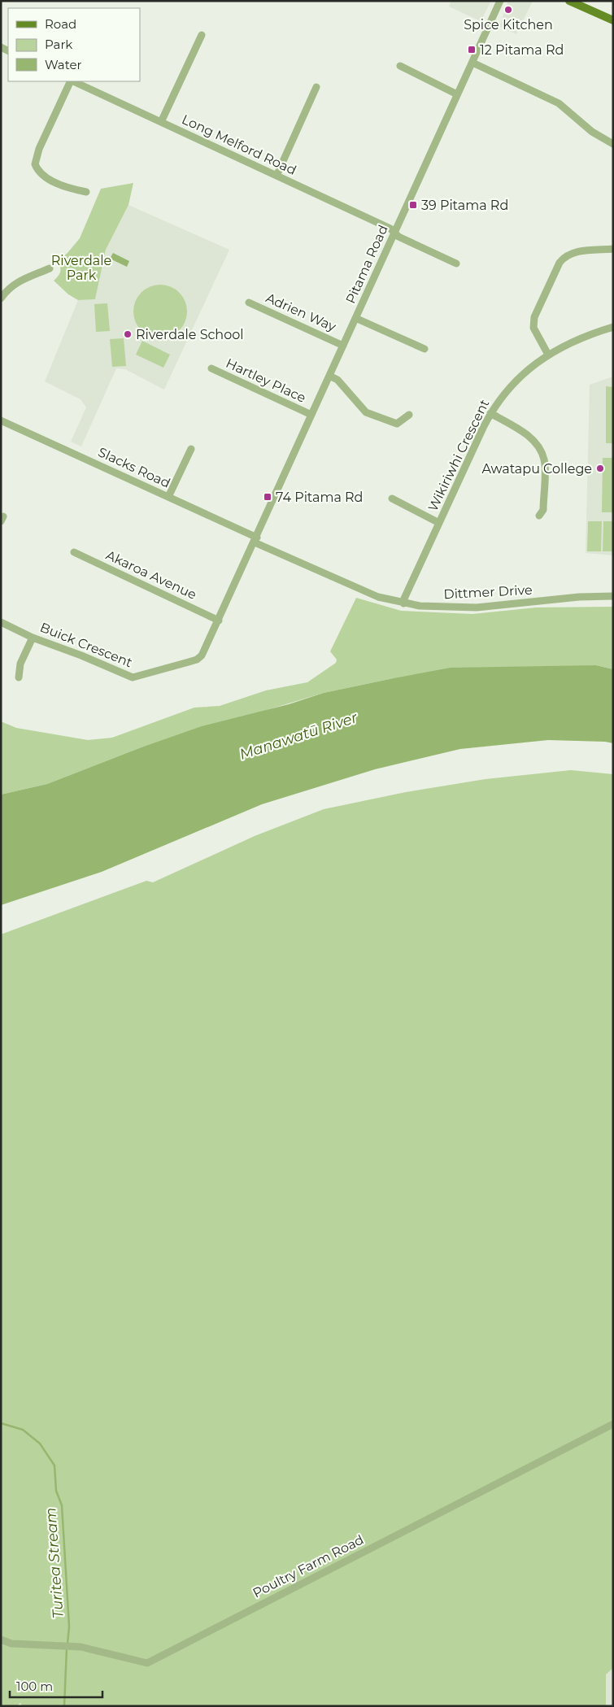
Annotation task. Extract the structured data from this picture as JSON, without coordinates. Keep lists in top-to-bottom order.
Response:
{
  "streets": {
    "street": [
      "Long Melford Road",
      "Pitama Road",
      "Adrien Way",
      "Hartley Place",
      "Wikiriwhi Crescent",
      "Slacks Road",
      "Akaroa Avenue",
      "Dittmer Drive",
      "Buick Crescent",
      "Poultry Farm Road"
    ]
  },
  "crossings": [
    ["Long Melford Road", "Pitama Road"],
    ["Pitama Road", "Adrien Way"],
    ["Pitama Road", "Hartley Place"],
    ["Pitama Road", "Slacks Road"],
    ["Pitama Road", "Dittmer Drive"],
    ["Pitama Road", "Buick Crescent"],
    ["Wikiriwhi Crescent", "Dittmer Drive"],
    ["Slacks Road", "Dittmer Drive"],
    ["Slacks Road", "Buick Crescent"],
    ["Akaroa Avenue", "Buick Crescent"],
    ["Dittmer Drive", "Buick Crescent"]
  ],
  "water": ["Manawatū River", "Turitea Stream"],
  "parks": ["Riverdale Park"],
  "places": {
    "other": ["Spice Kitchen", "Riverdale School", "Awatapu College"],
    "transit": ["12 Pitama Rd", "39 Pitama Rd", "74 Pitama Rd"]
  },
  "legend": ["Road", "Park", "Water"],
  "scale_bar": "100 m"
}
